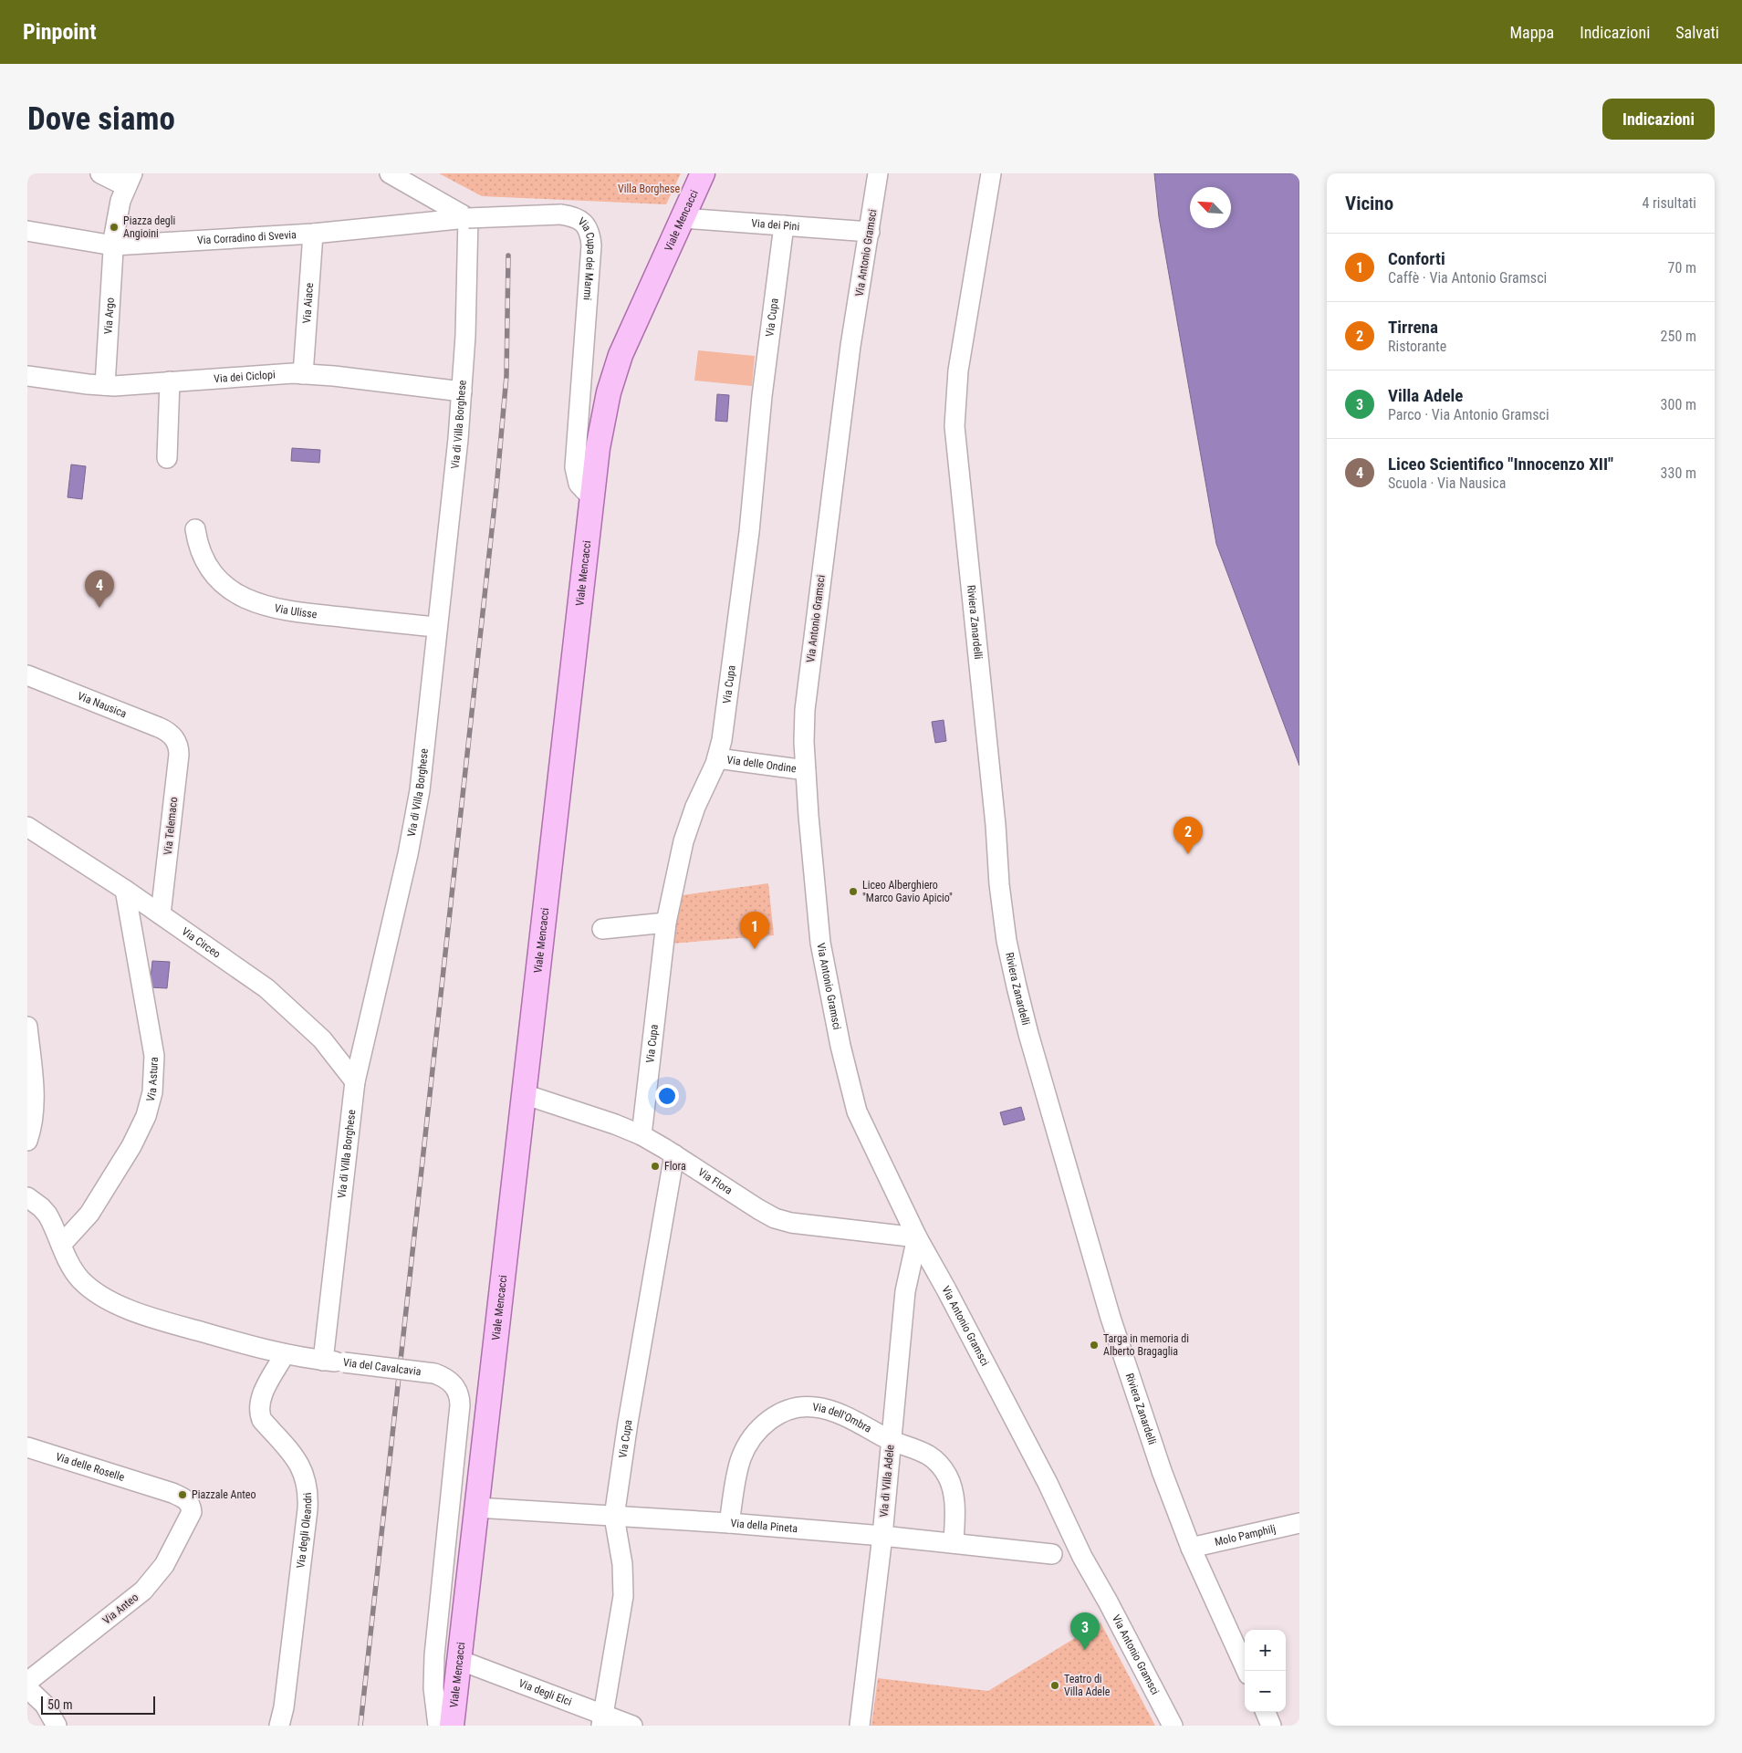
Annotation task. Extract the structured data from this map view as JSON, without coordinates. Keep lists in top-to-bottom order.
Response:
{
  "streets": {
    "main road": ["Viale Mencacci"],
    "street": [
      "Via dei Pini",
      "Via Corradino di Svevia",
      "Via Antonio Gramsci",
      "Via Cupa dei Marmi",
      "Via Aiace",
      "Via Argo",
      "Via Cupa",
      "Via dei Ciclopi",
      "Via di Villa Borghese",
      "Via Ulisse",
      "Riviera Zanardelli",
      "Via Nausica",
      "Via delle Ondine",
      "Via Telemaco",
      "Via Circeo",
      "Via Astura",
      "Via Flora",
      "Via del Cavalcavia",
      "Via dell'Ombra",
      "Via delle Roselle",
      "Via di Villa Adele",
      "Via della Pineta",
      "Via degli Oleandri",
      "Molo Pamphilj",
      "Via Anteo",
      "Via degli Elci"
    ]
  },
  "crossings": [
    ["Viale Mencacci", "Via dei Pini"],
    ["Viale Mencacci", "Via Cupa dei Marmi"],
    ["Viale Mencacci", "Via Flora"],
    ["Viale Mencacci", "Via della Pineta"],
    ["Viale Mencacci", "Via degli Elci"],
    ["Via dei Pini", "Via Antonio Gramsci"],
    ["Via dei Pini", "Via Cupa"],
    ["Via Corradino di Svevia", "Via Cupa dei Marmi"],
    ["Via Corradino di Svevia", "Via Aiace"],
    ["Via Corradino di Svevia", "Via Argo"],
    ["Via Corradino di Svevia", "Via di Villa Borghese"],
    ["Via Antonio Gramsci", "Via delle Ondine"],
    ["Via Antonio Gramsci", "Via Flora"],
    ["Via Antonio Gramsci", "Via di Villa Adele"],
    ["Via Cupa dei Marmi", "Via di Villa Borghese"],
    ["Via Aiace", "Via dei Ciclopi"],
    ["Via Argo", "Via dei Ciclopi"],
    ["Via Cupa", "Via delle Ondine"],
    ["Via Cupa", "Via Flora"],
    ["Via Cupa", "Via della Pineta"],
    ["Via Cupa", "Via degli Elci"],
    ["Via dei Ciclopi", "Via di Villa Borghese"],
    ["Via di Villa Borghese", "Via Ulisse"],
    ["Via di Villa Borghese", "Via Circeo"],
    ["Via di Villa Borghese", "Via del Cavalcavia"],
    ["Riviera Zanardelli", "Molo Pamphilj"],
    ["Via Nausica", "Via Telemaco"],
    ["Via Telemaco", "Via Circeo"],
    ["Via Circeo", "Via Astura"],
    ["Via Astura", "Via del Cavalcavia"],
    ["Via Flora", "Via di Villa Adele"],
    ["Via del Cavalcavia", "Via degli Oleandri"],
    ["Via dell'Ombra", "Via di Villa Adele"],
    ["Via dell'Ombra", "Via della Pineta"],
    ["Via delle Roselle", "Via Anteo"],
    ["Via di Villa Adele", "Via della Pineta"]
  ],
  "parks": ["Villa Borghese"],
  "places": [
    "Piazza degli Angioini",
    "Liceo Alberghiero \"Marco Gavio Apicio\"",
    "Flora",
    "Targa in memoria di Alberto Bragaglia",
    "Piazzale Anteo",
    "Teatro di Villa Adele"
  ],
  "scale_bar": "50 m",
  "north": "top left",
  "page": {
    "header": "Pinpoint",
    "nav": ["Mappa", "Indicazioni", "Salvati"],
    "buttons": "Indicazioni",
    "title": "Dove siamo",
    "heading": ["Vicino", "4 risultati"],
    "list": [
      {
        "mark": "1",
        "name": "Conforti",
        "note": "Caffè · Via Antonio Gramsci",
        "value": "70 m"
      },
      {
        "mark": "2",
        "name": "Tirrena",
        "note": "Ristorante",
        "value": "250 m"
      },
      {
        "mark": "3",
        "name": "Villa Adele",
        "note": "Parco · Via Antonio Gramsci",
        "value": "300 m"
      },
      {
        "mark": "4",
        "name": "Liceo Scientifico \"Innocenzo XII\"",
        "note": "Scuola · Via Nausica",
        "value": "330 m"
      }
    ],
    "pins": [
      "4",
      "2",
      "1",
      "3"
    ],
    "map_buttons": ["+", "−"],
    "scale": "50 m"
  }
}
